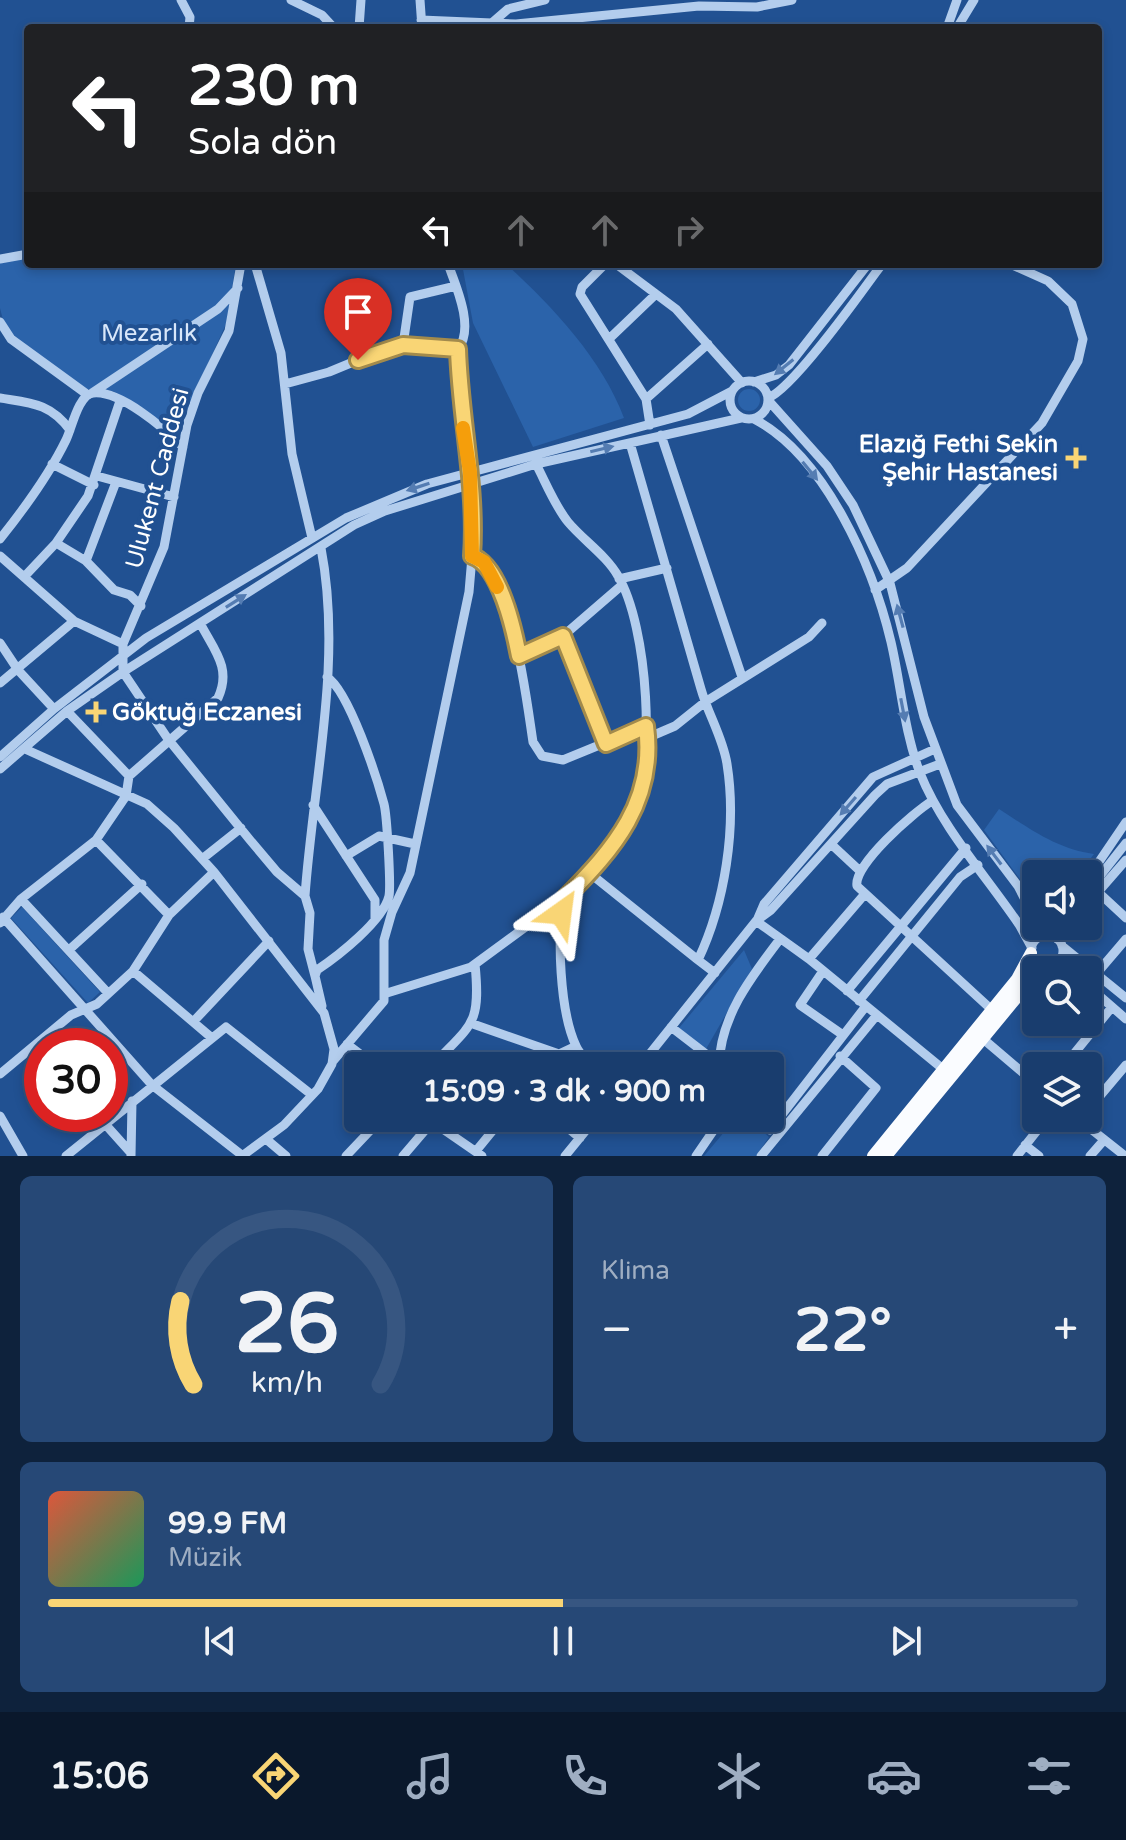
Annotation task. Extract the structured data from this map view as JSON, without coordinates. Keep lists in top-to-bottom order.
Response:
{
  "streets": {
    "street": ["Ulukent Caddesi"]
  },
  "parks": ["Mezarlık"],
  "places": {
    "health": ["Elazığ Fethi Sekin Şehir Hastanesi", "Göktuğ Eczanesi"]
  },
  "page": {
    "turn": ["230 m", "Sola dön"],
    "limit": "30",
    "trip": "15:09 · 3 dk · 900 m",
    "tile": "Klima",
    "heat": ["−", "22°", "+"],
    "song": ["99.9 FM", "Müzik"],
    "tabs": "15:06",
    "gauge": ["26", "km/h"]
  }
}
